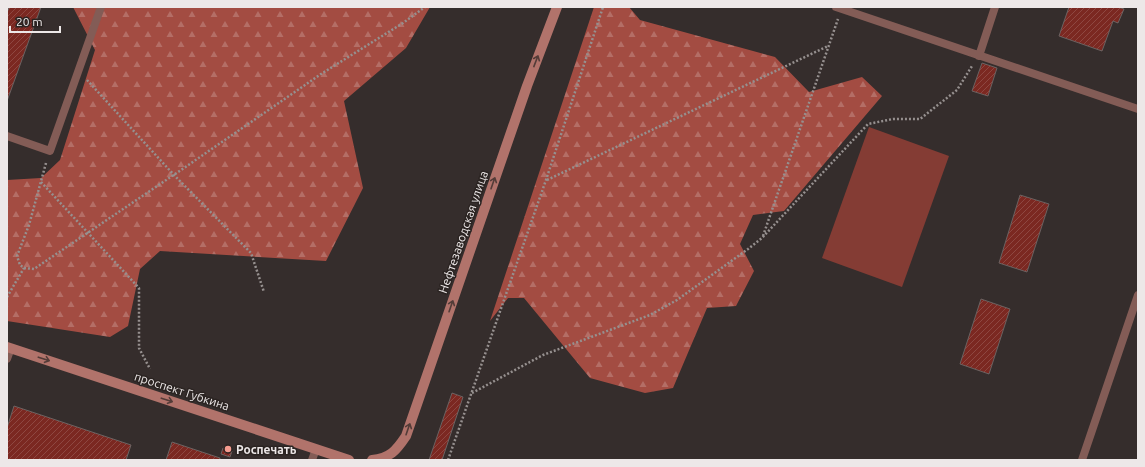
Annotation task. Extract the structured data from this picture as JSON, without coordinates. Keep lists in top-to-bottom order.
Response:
{
  "streets": {
    "street": ["Нефтезаводская улица", "проспект Губкина"]
  },
  "one_way": ["Нефтезаводская улица", "проспект Губкина"],
  "places": ["Роспечать"],
  "scale_bar": "20 m"
}
